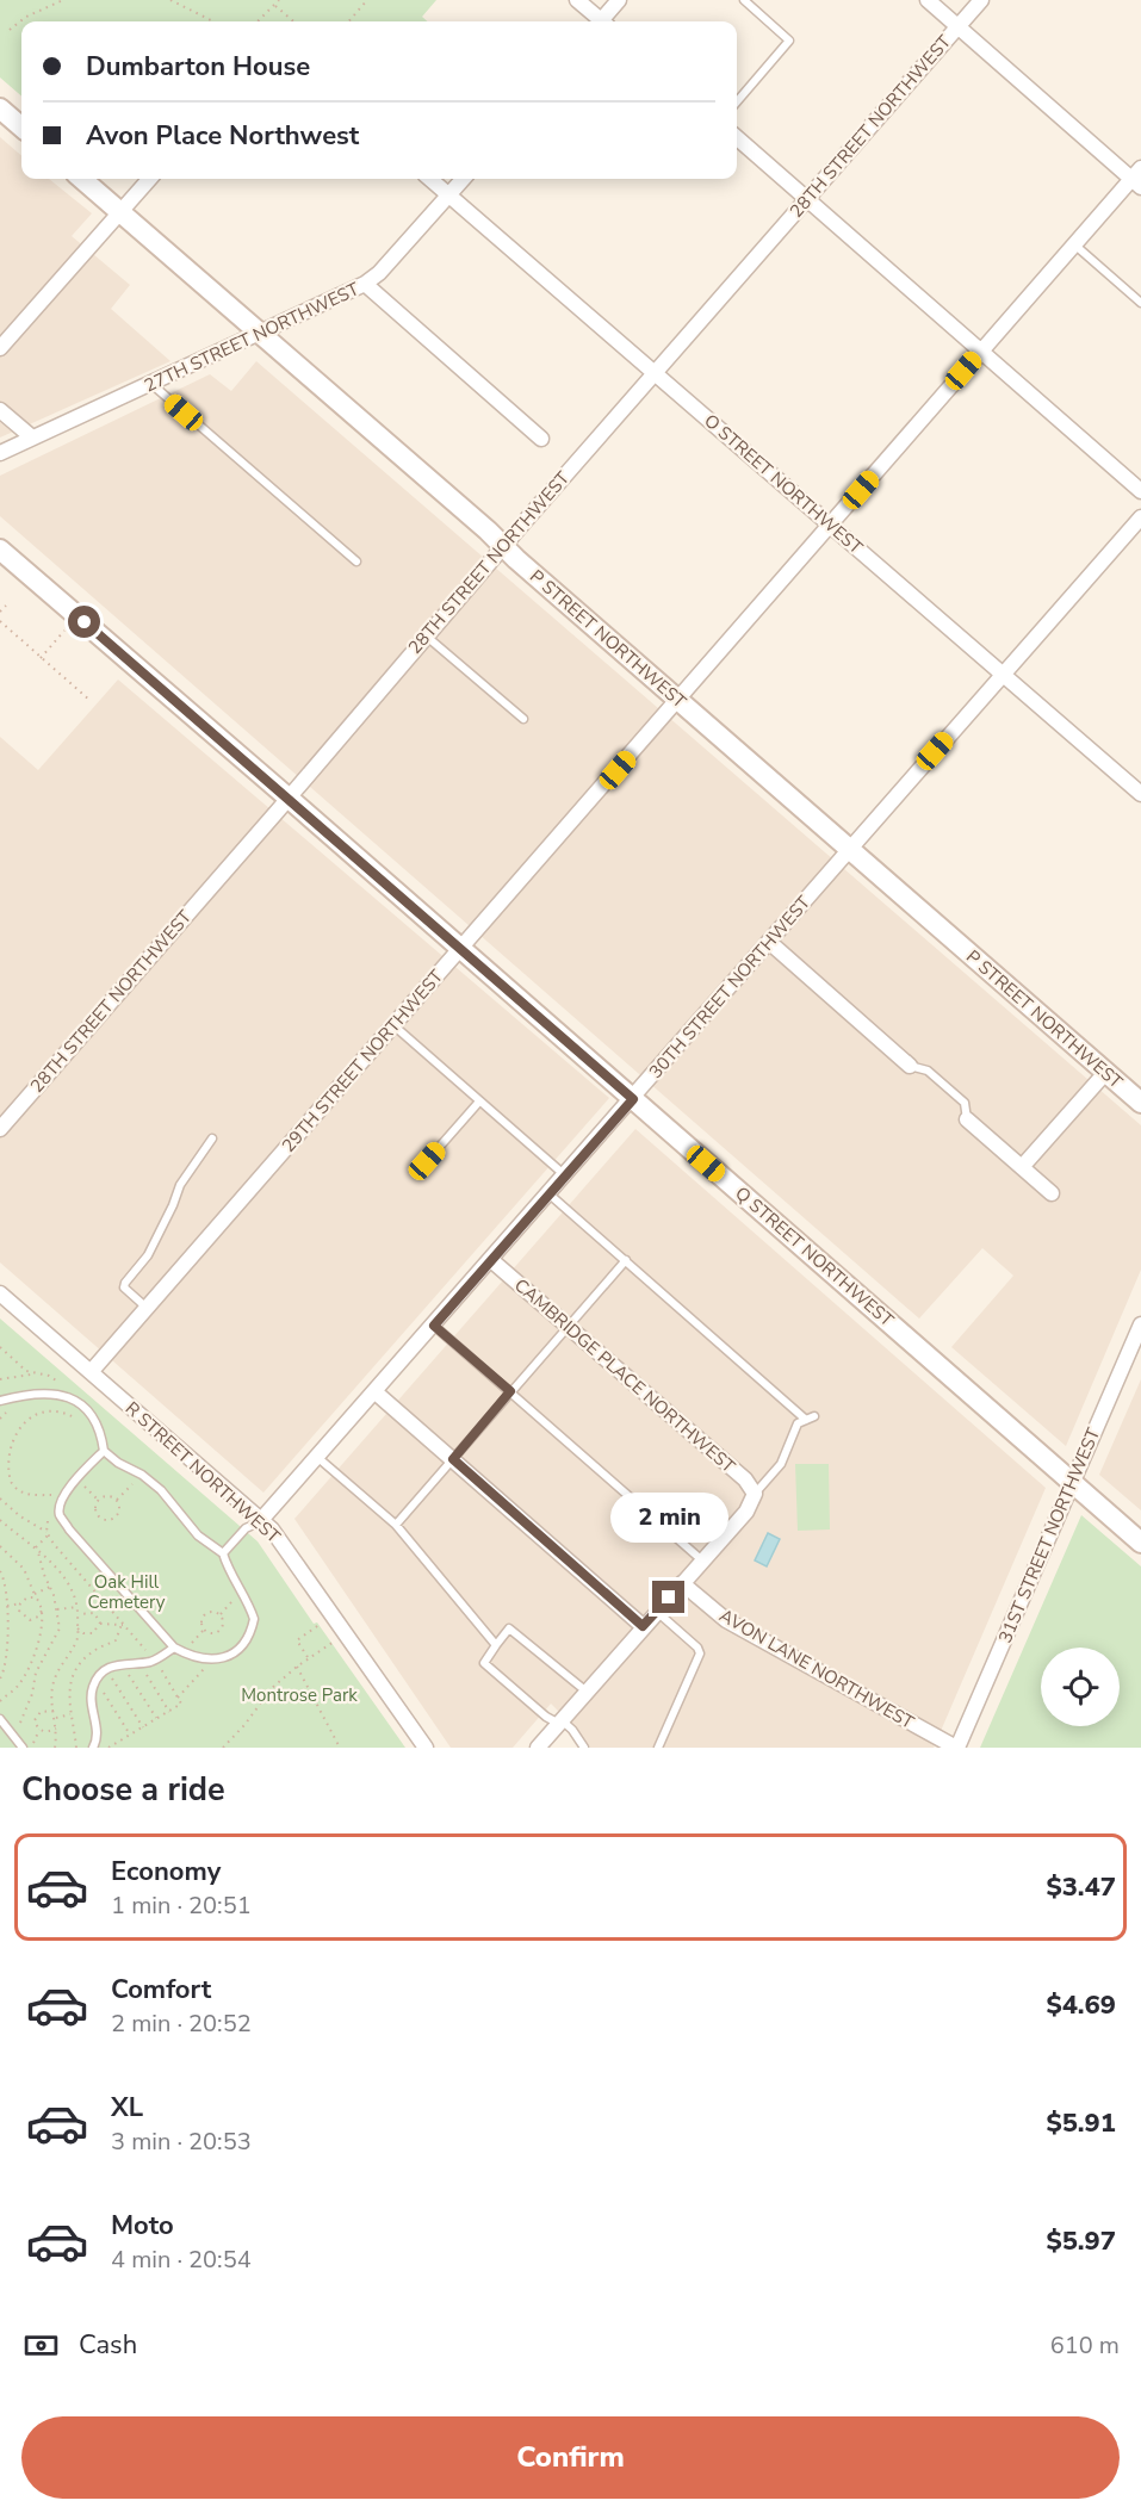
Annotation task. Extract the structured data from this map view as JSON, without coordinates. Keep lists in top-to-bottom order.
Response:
{
  "streets": {
    "street": [
      "28TH STREET NORTHWEST",
      "27TH STREET NORTHWEST",
      "O STREET NORTHWEST",
      "P STREET NORTHWEST",
      "30TH STREET NORTHWEST",
      "29TH STREET NORTHWEST",
      "Q STREET NORTHWEST",
      "CAMBRIDGE PLACE NORTHWEST",
      "R STREET NORTHWEST",
      "31ST STREET NORTHWEST",
      "AVON LANE NORTHWEST"
    ]
  },
  "crossings": [
    ["28TH STREET NORTHWEST", "O STREET NORTHWEST"],
    ["28TH STREET NORTHWEST", "P STREET NORTHWEST"],
    ["28TH STREET NORTHWEST", "Q STREET NORTHWEST"],
    ["27TH STREET NORTHWEST", "O STREET NORTHWEST"],
    ["27TH STREET NORTHWEST", "P STREET NORTHWEST"],
    ["O STREET NORTHWEST", "30TH STREET NORTHWEST"],
    ["O STREET NORTHWEST", "29TH STREET NORTHWEST"],
    ["P STREET NORTHWEST", "30TH STREET NORTHWEST"],
    ["P STREET NORTHWEST", "29TH STREET NORTHWEST"],
    ["30TH STREET NORTHWEST", "Q STREET NORTHWEST"],
    ["30TH STREET NORTHWEST", "CAMBRIDGE PLACE NORTHWEST"],
    ["30TH STREET NORTHWEST", "R STREET NORTHWEST"],
    ["29TH STREET NORTHWEST", "Q STREET NORTHWEST"],
    ["29TH STREET NORTHWEST", "R STREET NORTHWEST"],
    ["Q STREET NORTHWEST", "31ST STREET NORTHWEST"],
    ["31ST STREET NORTHWEST", "AVON LANE NORTHWEST"]
  ],
  "parks": ["Oak Hill Cemetery", "Montrose Park"],
  "page": {
    "banner": ["Dumbarton House", "Avon Place Northwest"],
    "bubble": "2 min",
    "heading": "Choose a ride",
    "list": [
      {
        "name": "Economy",
        "note": "1 min · 20:51",
        "value": "$3.47"
      },
      {
        "name": "Comfort",
        "note": "2 min · 20:52",
        "value": "$4.69"
      },
      {
        "name": "XL",
        "note": "3 min · 20:53",
        "value": "$5.91"
      },
      {
        "name": "Moto",
        "note": "4 min · 20:54",
        "value": "$5.97"
      }
    ],
    "pay": ["Cash", "610 m"],
    "buttons": "Confirm"
  }
}
